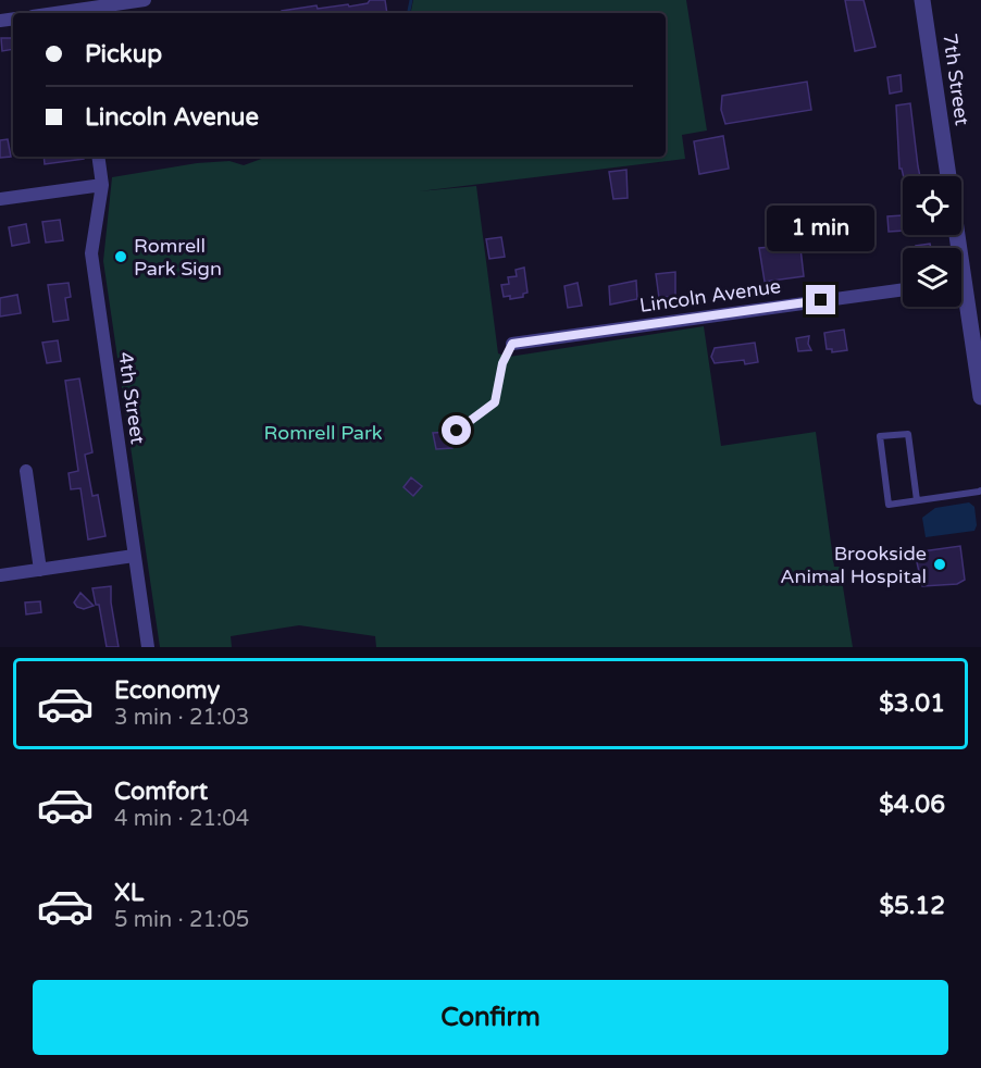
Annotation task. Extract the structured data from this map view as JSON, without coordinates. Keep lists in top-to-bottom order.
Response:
{
  "streets": {
    "street": ["7th Street", "Lincoln Avenue", "4th Street"]
  },
  "parks": ["Romrell Park"],
  "places": ["Romrell Park Sign", "Brookside Animal Hospital"],
  "page": {
    "banner": ["Pickup", "Lincoln Avenue"],
    "bubble": "1 min",
    "list": [
      {
        "name": "Economy",
        "note": "3 min · 21:03",
        "value": "$3.01"
      },
      {
        "name": "Comfort",
        "note": "4 min · 21:04",
        "value": "$4.06"
      },
      {
        "name": "XL",
        "note": "5 min · 21:05",
        "value": "$5.12"
      }
    ],
    "buttons": "Confirm"
  }
}
